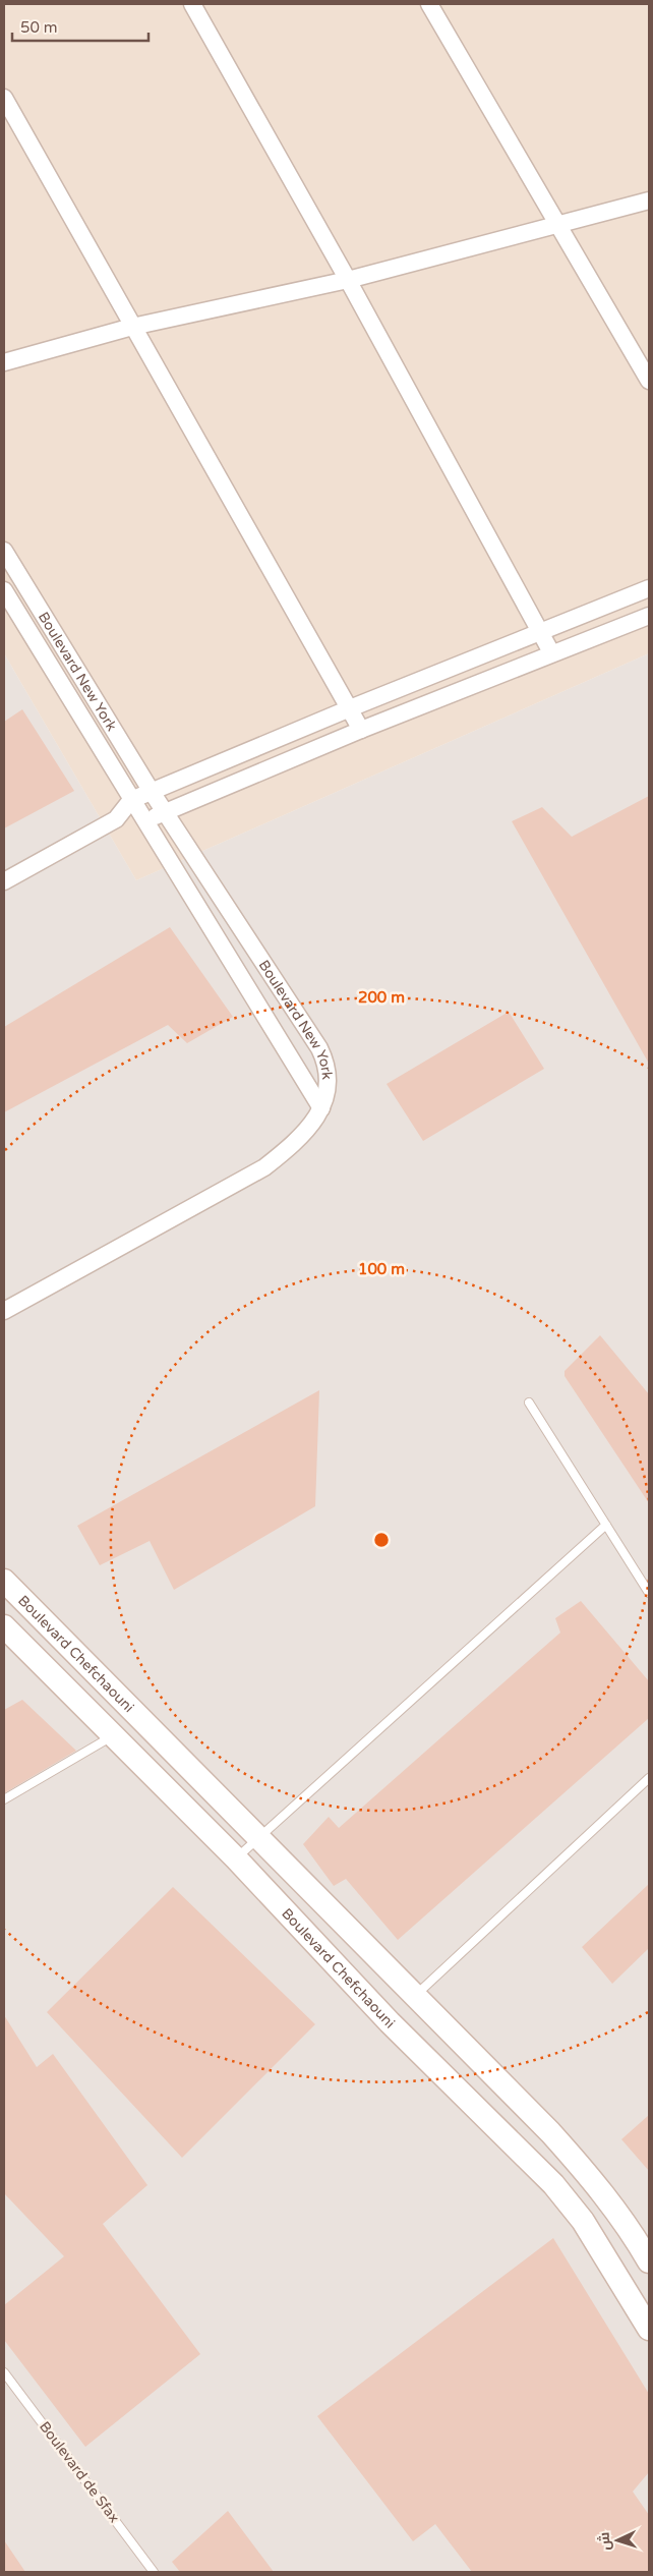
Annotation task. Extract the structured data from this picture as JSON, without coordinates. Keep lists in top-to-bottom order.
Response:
{
  "streets": {
    "street": ["Boulevard New York", "Boulevard Chefchaouni"],
    "lane": ["Boulevard de Sfax"]
  },
  "scale_bar": "50 m",
  "north": "left",
  "rings": ["200 m", "100 m"]
}
